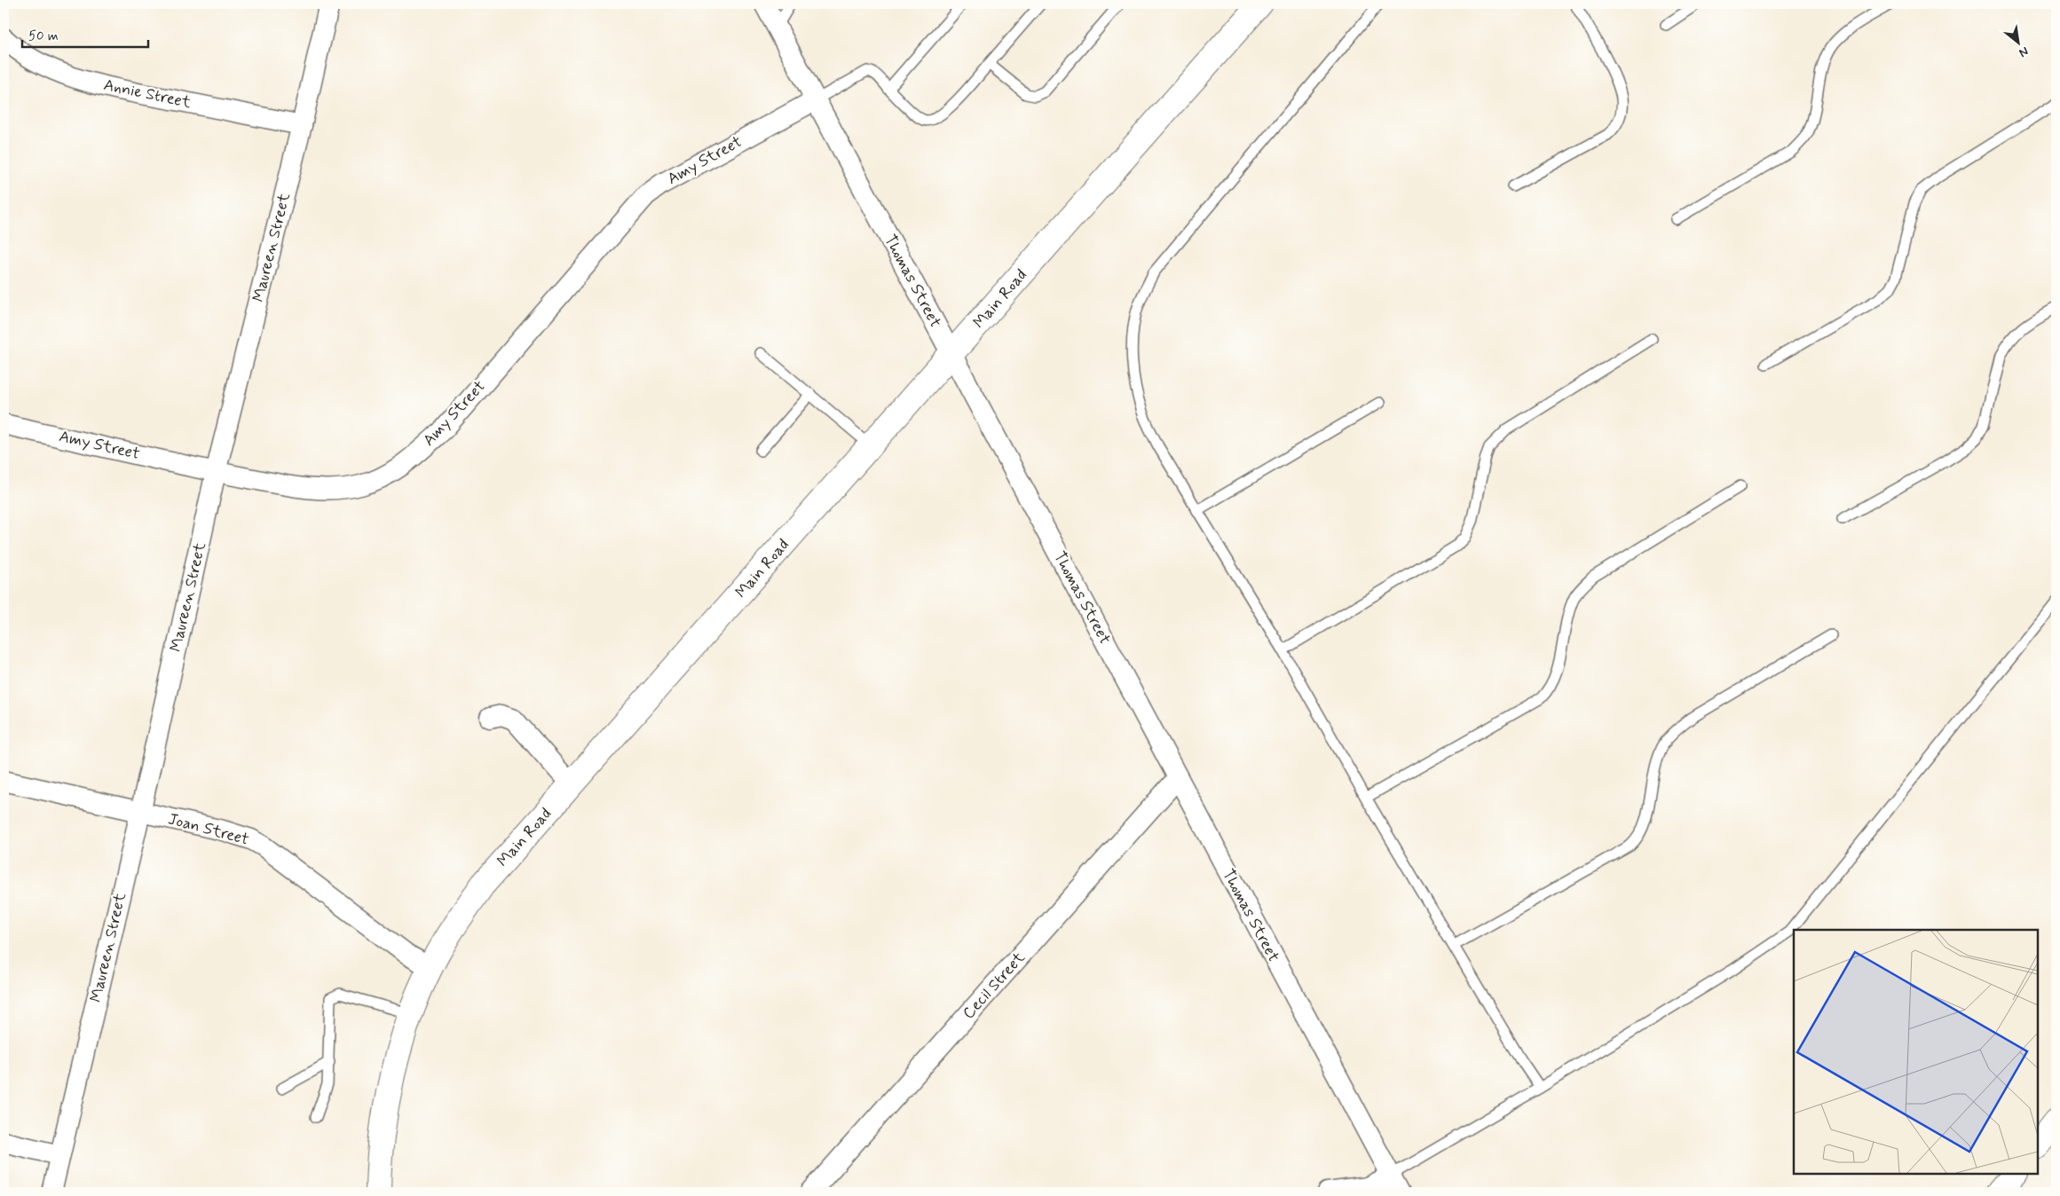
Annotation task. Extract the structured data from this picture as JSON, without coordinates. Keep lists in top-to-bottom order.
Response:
{
  "streets": {
    "main road": ["Main Road"],
    "street": [
      "Annie Street",
      "Amy Street",
      "Maureen Street",
      "Thomas Street",
      "Joan Street",
      "Cecil Street"
    ]
  },
  "crossings": [
    ["Annie Street", "Maureen Street"],
    ["Amy Street", "Maureen Street"],
    ["Amy Street", "Thomas Street"],
    ["Maureen Street", "Joan Street"],
    ["Thomas Street", "Main Road"],
    ["Thomas Street", "Cecil Street"],
    ["Main Road", "Joan Street"]
  ],
  "scale_bar": "50 m",
  "north": "bottom right"
}
